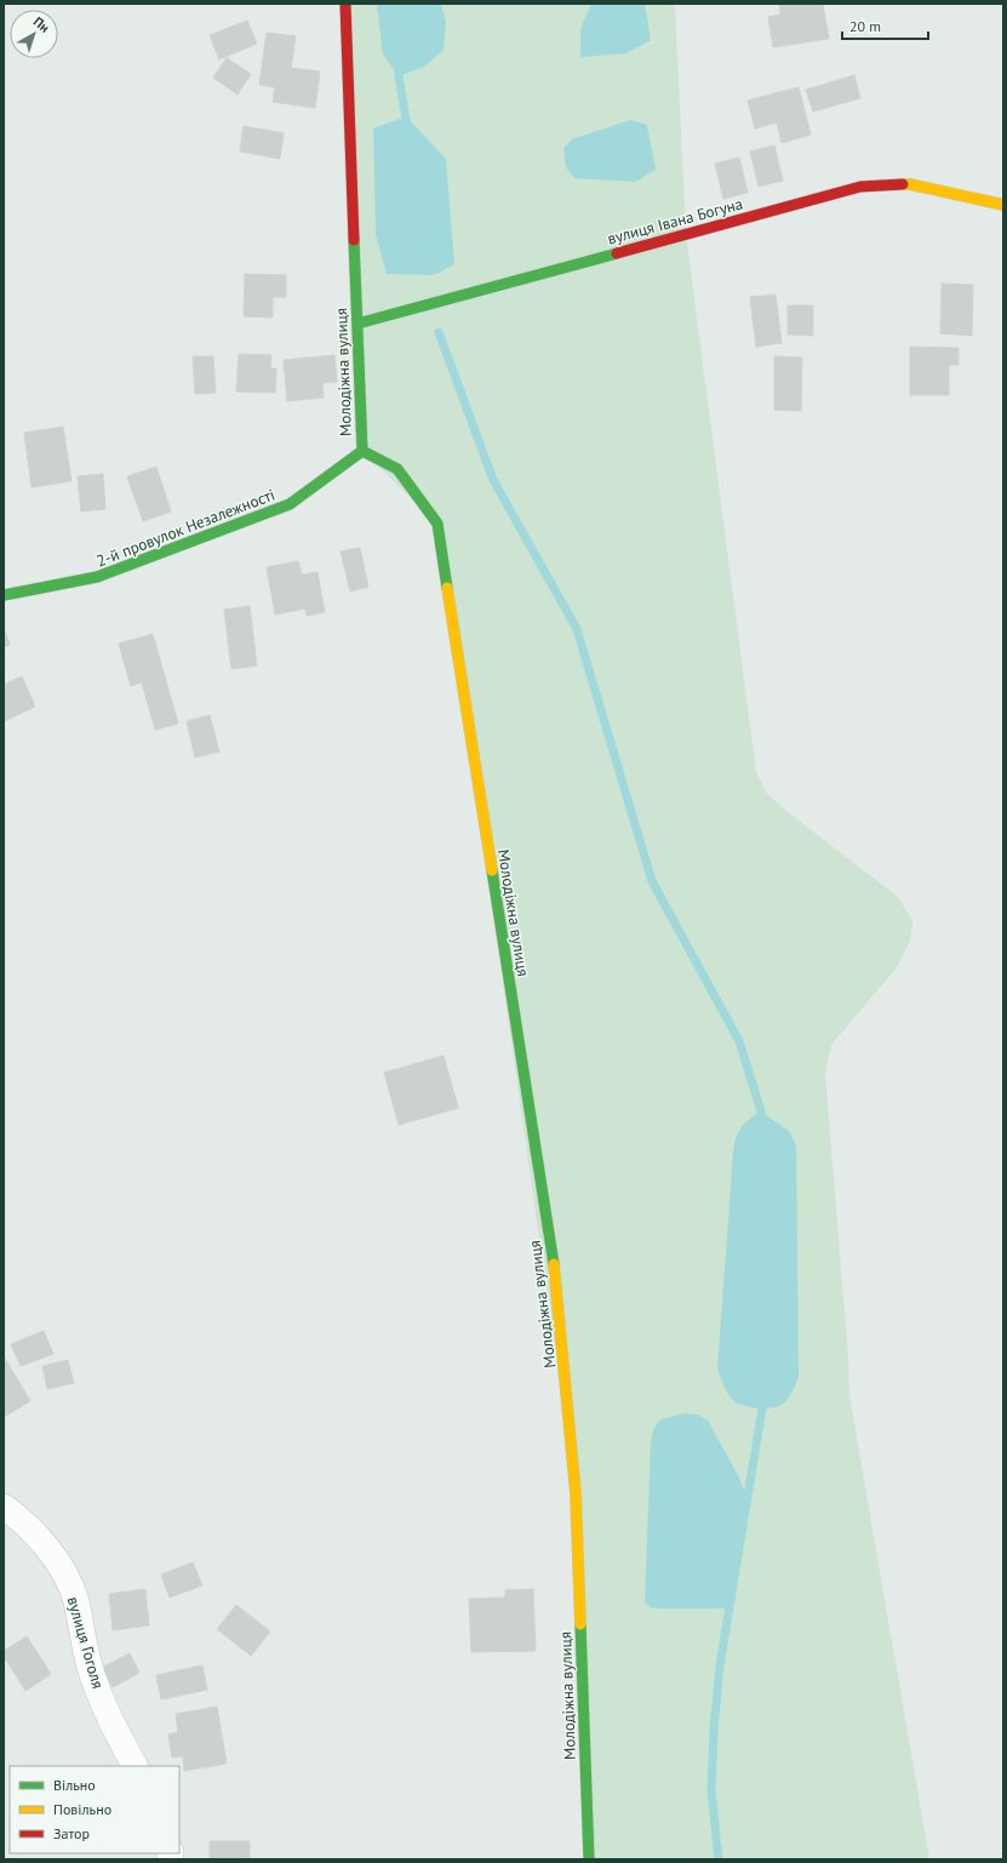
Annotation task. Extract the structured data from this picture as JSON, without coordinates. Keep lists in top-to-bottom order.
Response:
{
  "streets": {
    "street": [
      "вулиця Івана Богуна",
      "Молодіжна вулиця",
      "2-й провулок Незалежності",
      "вулиця Гоголя"
    ]
  },
  "crossings": [
    ["вулиця Івана Богуна", "Молодіжна вулиця"],
    ["Молодіжна вулиця", "2-й провулок Незалежності"]
  ],
  "legend": ["Вільно", "Повільно", "Затор"],
  "scale_bar": "20 m",
  "north": "top right"
}
